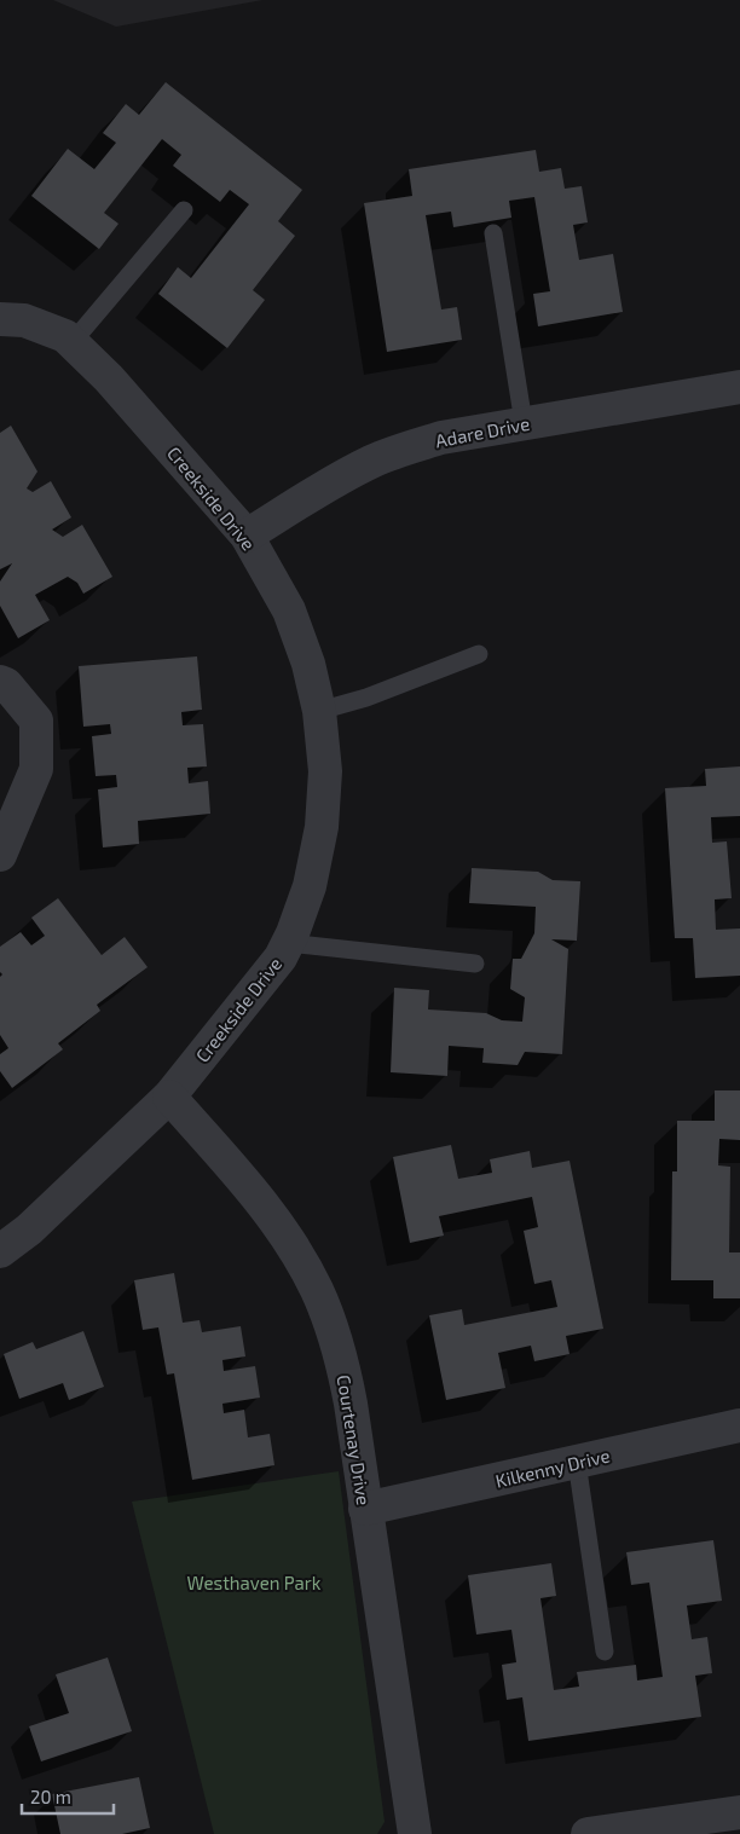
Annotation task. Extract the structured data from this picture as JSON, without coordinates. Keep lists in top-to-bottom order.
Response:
{
  "streets": {
    "street": [
      "Adare Drive",
      "Creekside Drive",
      "Courtenay Drive",
      "Kilkenny Drive"
    ]
  },
  "crossings": [
    ["Adare Drive", "Creekside Drive"],
    ["Creekside Drive", "Courtenay Drive"],
    ["Courtenay Drive", "Kilkenny Drive"]
  ],
  "parks": ["Westhaven Park"],
  "scale_bar": "20 m"
}
